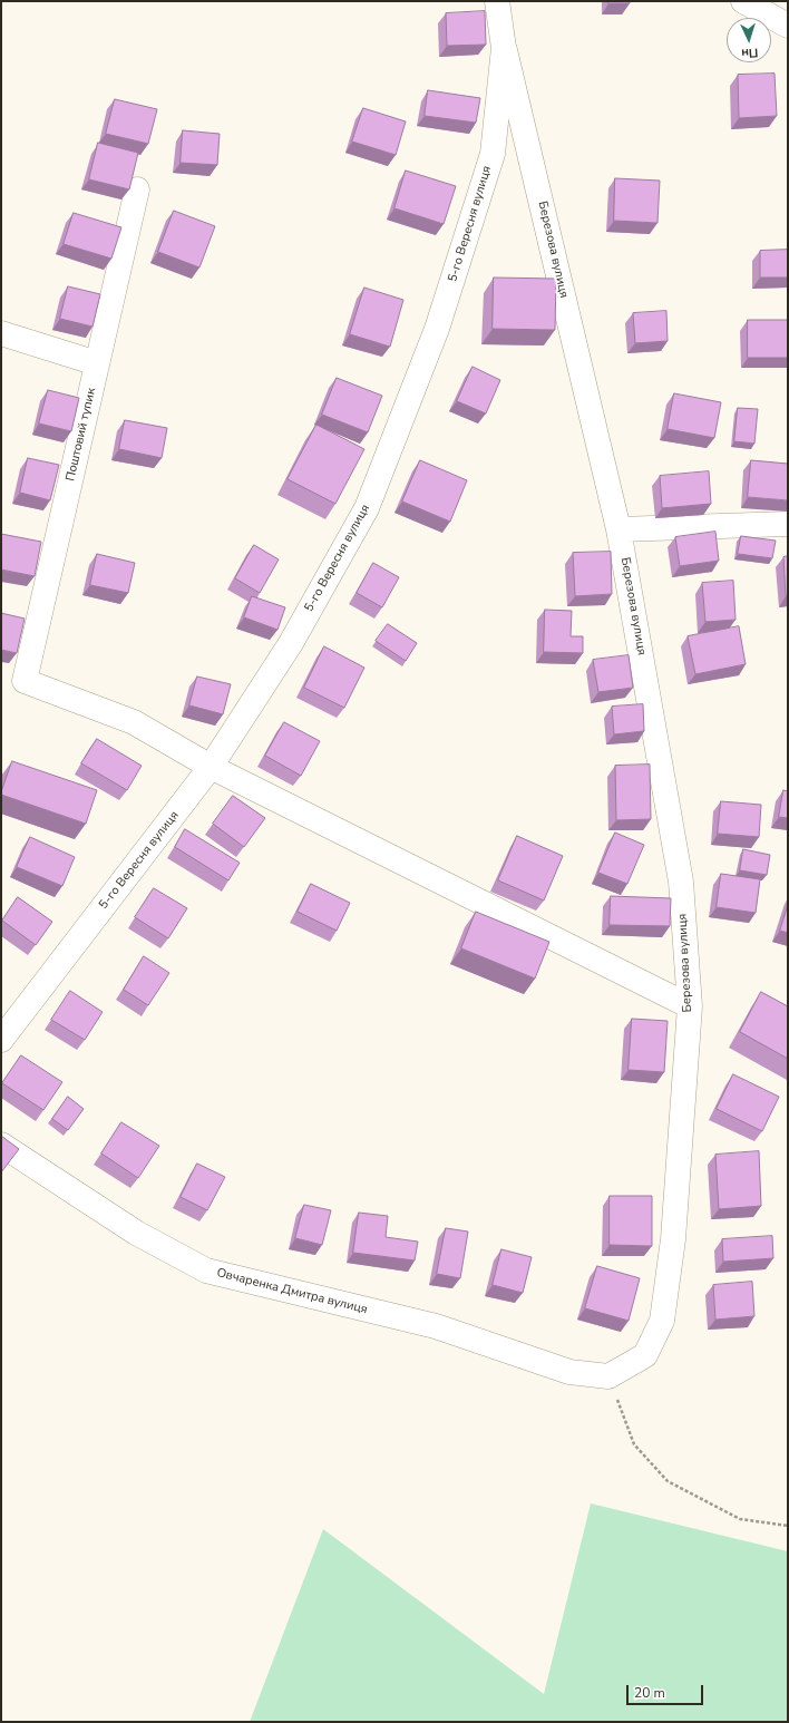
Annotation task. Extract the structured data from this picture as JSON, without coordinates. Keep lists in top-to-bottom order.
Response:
{
  "streets": {
    "street": [
      "5-го Вересня вулиця",
      "Березова вулиця",
      "Поштовий тупик",
      "Овчаренка Дмитра вулиця"
    ]
  },
  "crossings": [
    ["5-го Вересня вулиця", "Березова вулиця"],
    ["5-го Вересня вулиця", "Поштовий тупик"],
    ["Березова вулиця", "Овчаренка Дмитра вулиця"]
  ],
  "scale_bar": "20 m",
  "north": "bottom"
}
